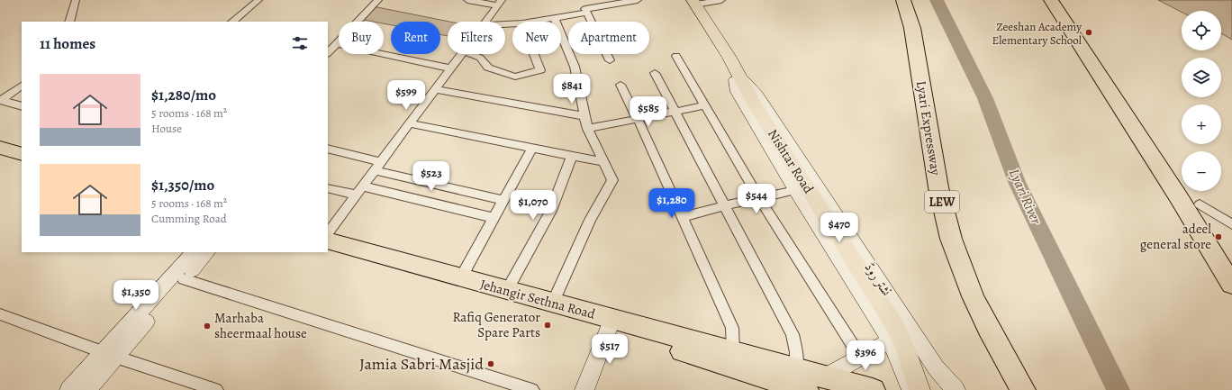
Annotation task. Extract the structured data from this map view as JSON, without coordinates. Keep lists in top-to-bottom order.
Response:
{
  "streets": {
    "highway": ["Lyari Expressway", "LEW", "Jehangir Sethna Road"],
    "main road": ["Nishtar Road"],
    "street": ["نشتر روڈ"]
  },
  "crossings": [
    ["Nishtar Road", "نشتر روڈ"]
  ],
  "water": ["Lyari River"],
  "places": [
    "Zeeshan Academy Elementary School",
    "adeel general store",
    "Rafiq Generator Spare Parts",
    "Marhaba sheermaal house",
    "Jamia Sabri Masjid"
  ],
  "page": {
    "map_buttons": ["+", "−"],
    "chip": [
      "Buy",
      "Rent",
      "Filters",
      "New",
      "Apartment"
    ],
    "heading": "11 homes",
    "list": [
      {
        "name": "$1,280/mo",
        "note": "5 rooms · 168 m² · House"
      },
      {
        "name": "$1,350/mo",
        "note": "5 rooms · 168 m² · Cumming Road"
      }
    ],
    "price": [
      "$841",
      "$599",
      "$585",
      "$523",
      "$544",
      "$1,280",
      "$1,070",
      "$470",
      "$1,350",
      "$517",
      "$396"
    ]
  }
}
